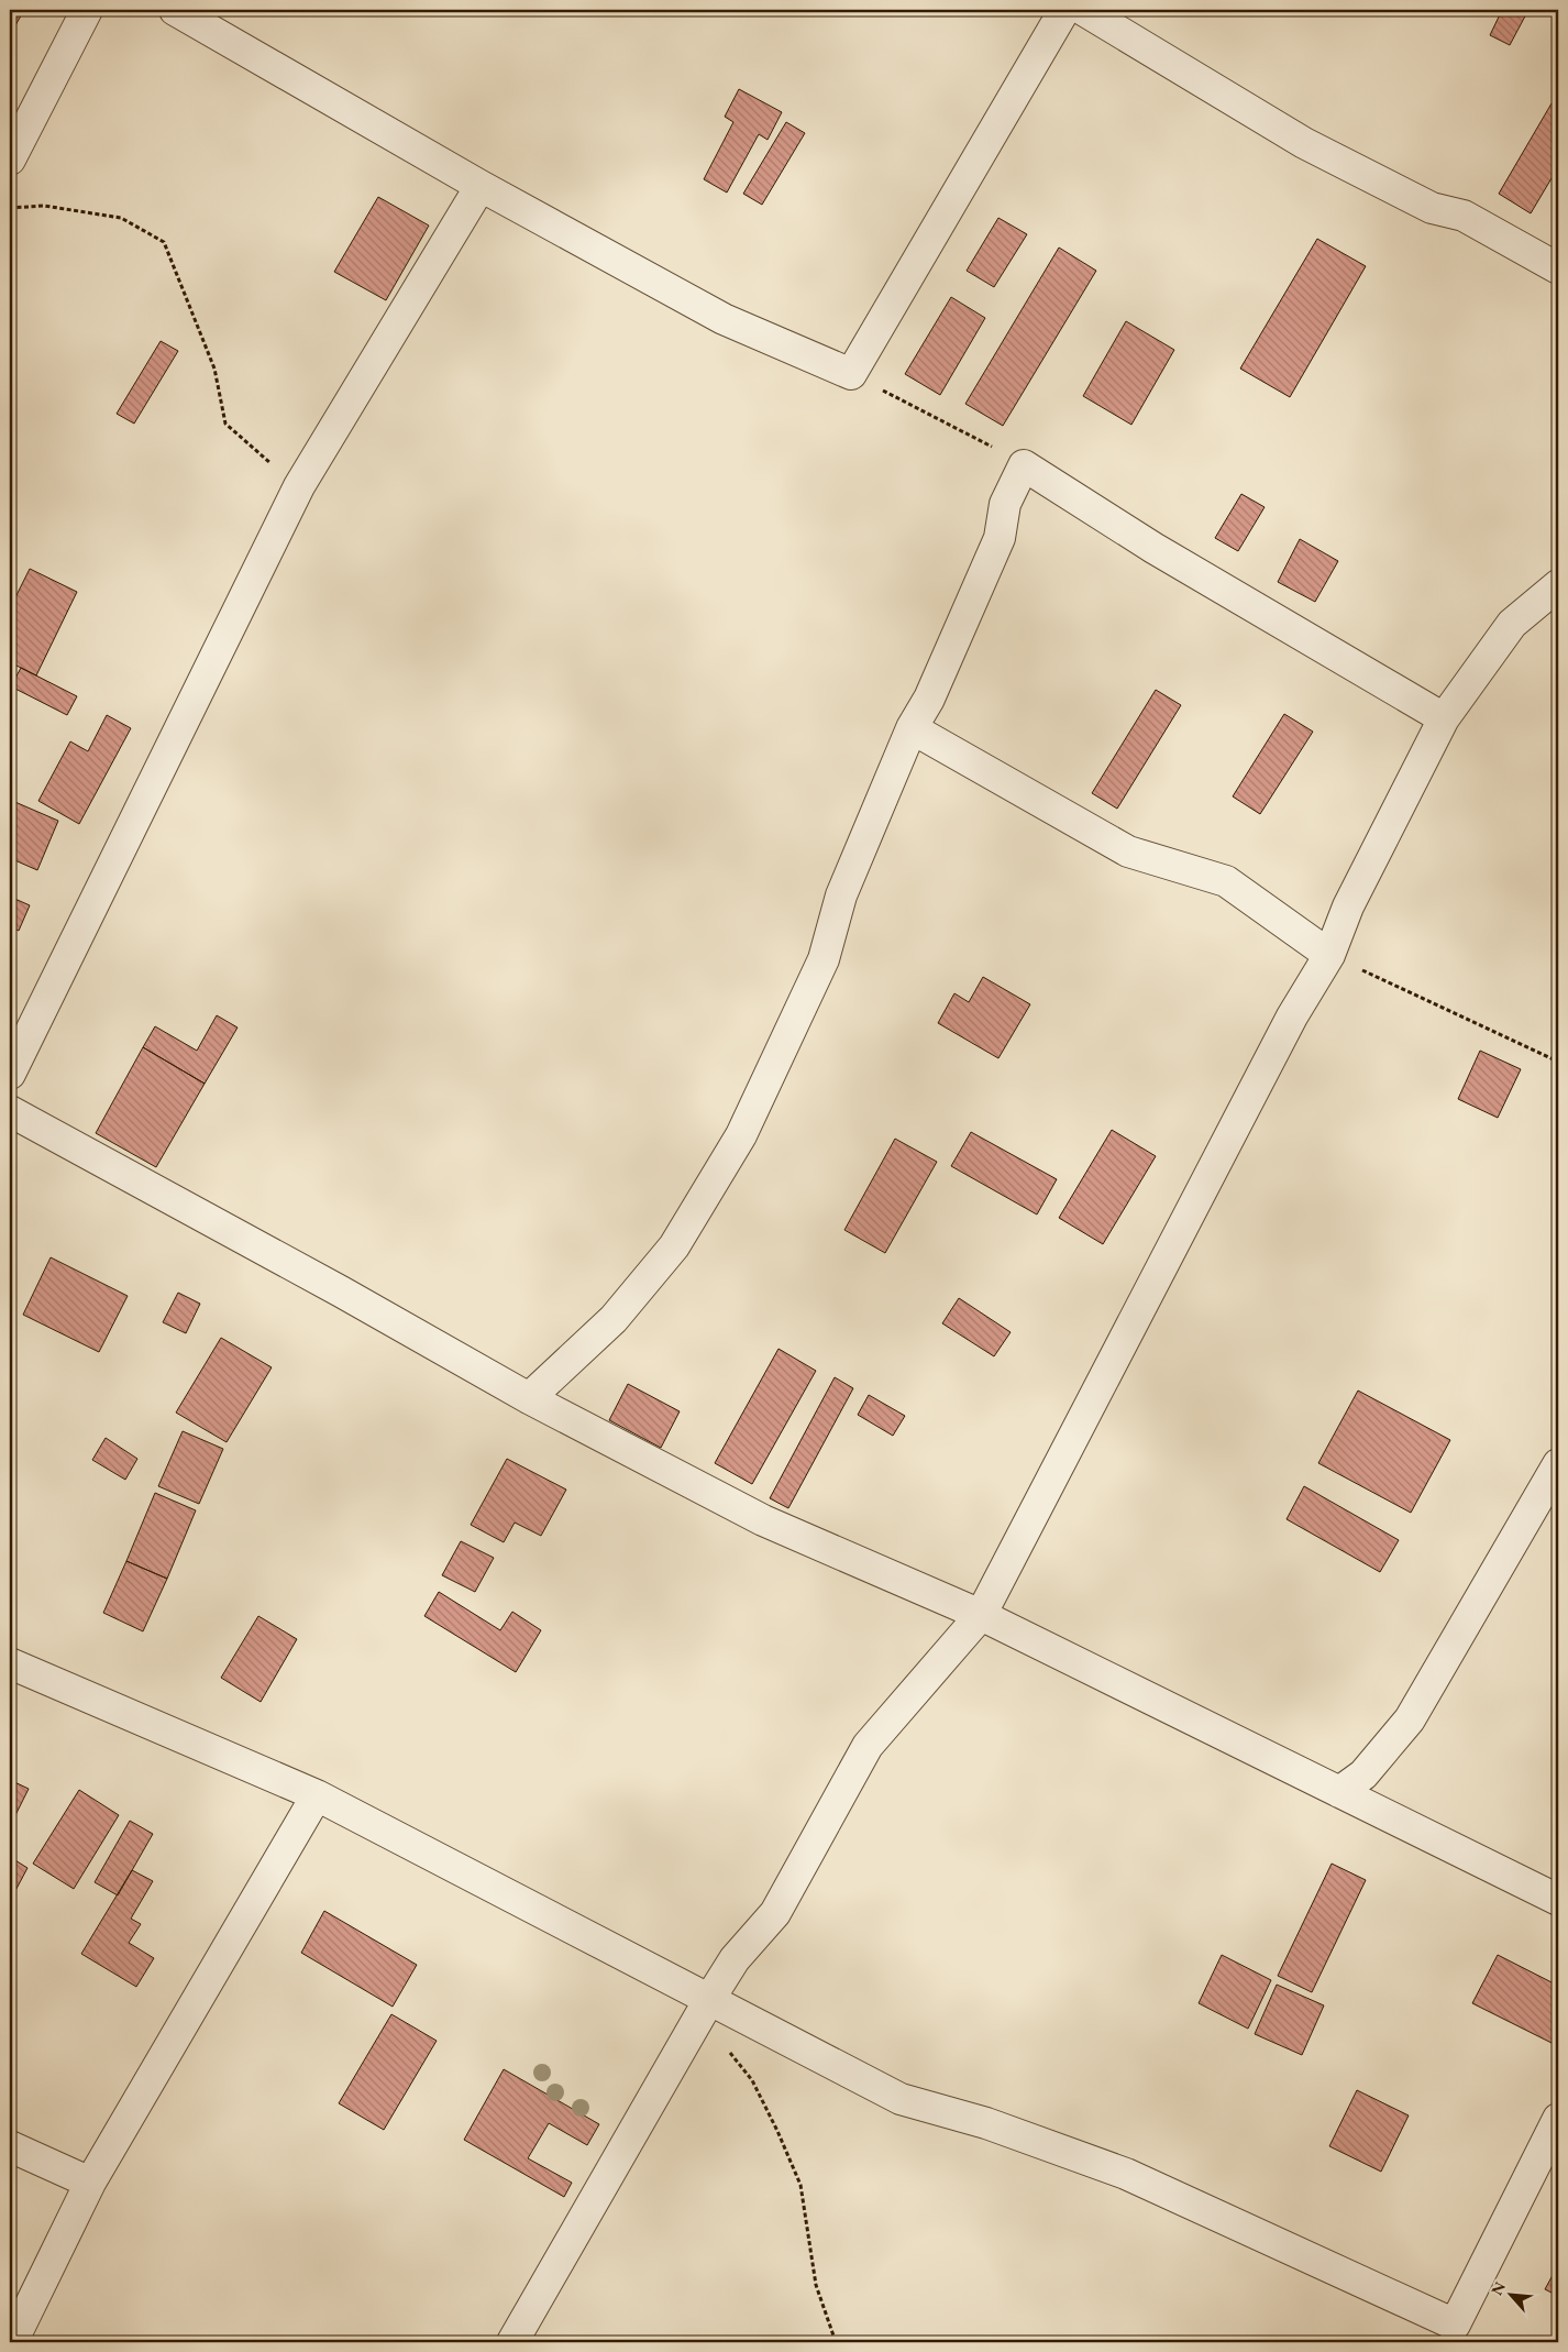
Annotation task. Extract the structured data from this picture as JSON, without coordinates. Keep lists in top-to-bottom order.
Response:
{
  "north": "top left"
}
